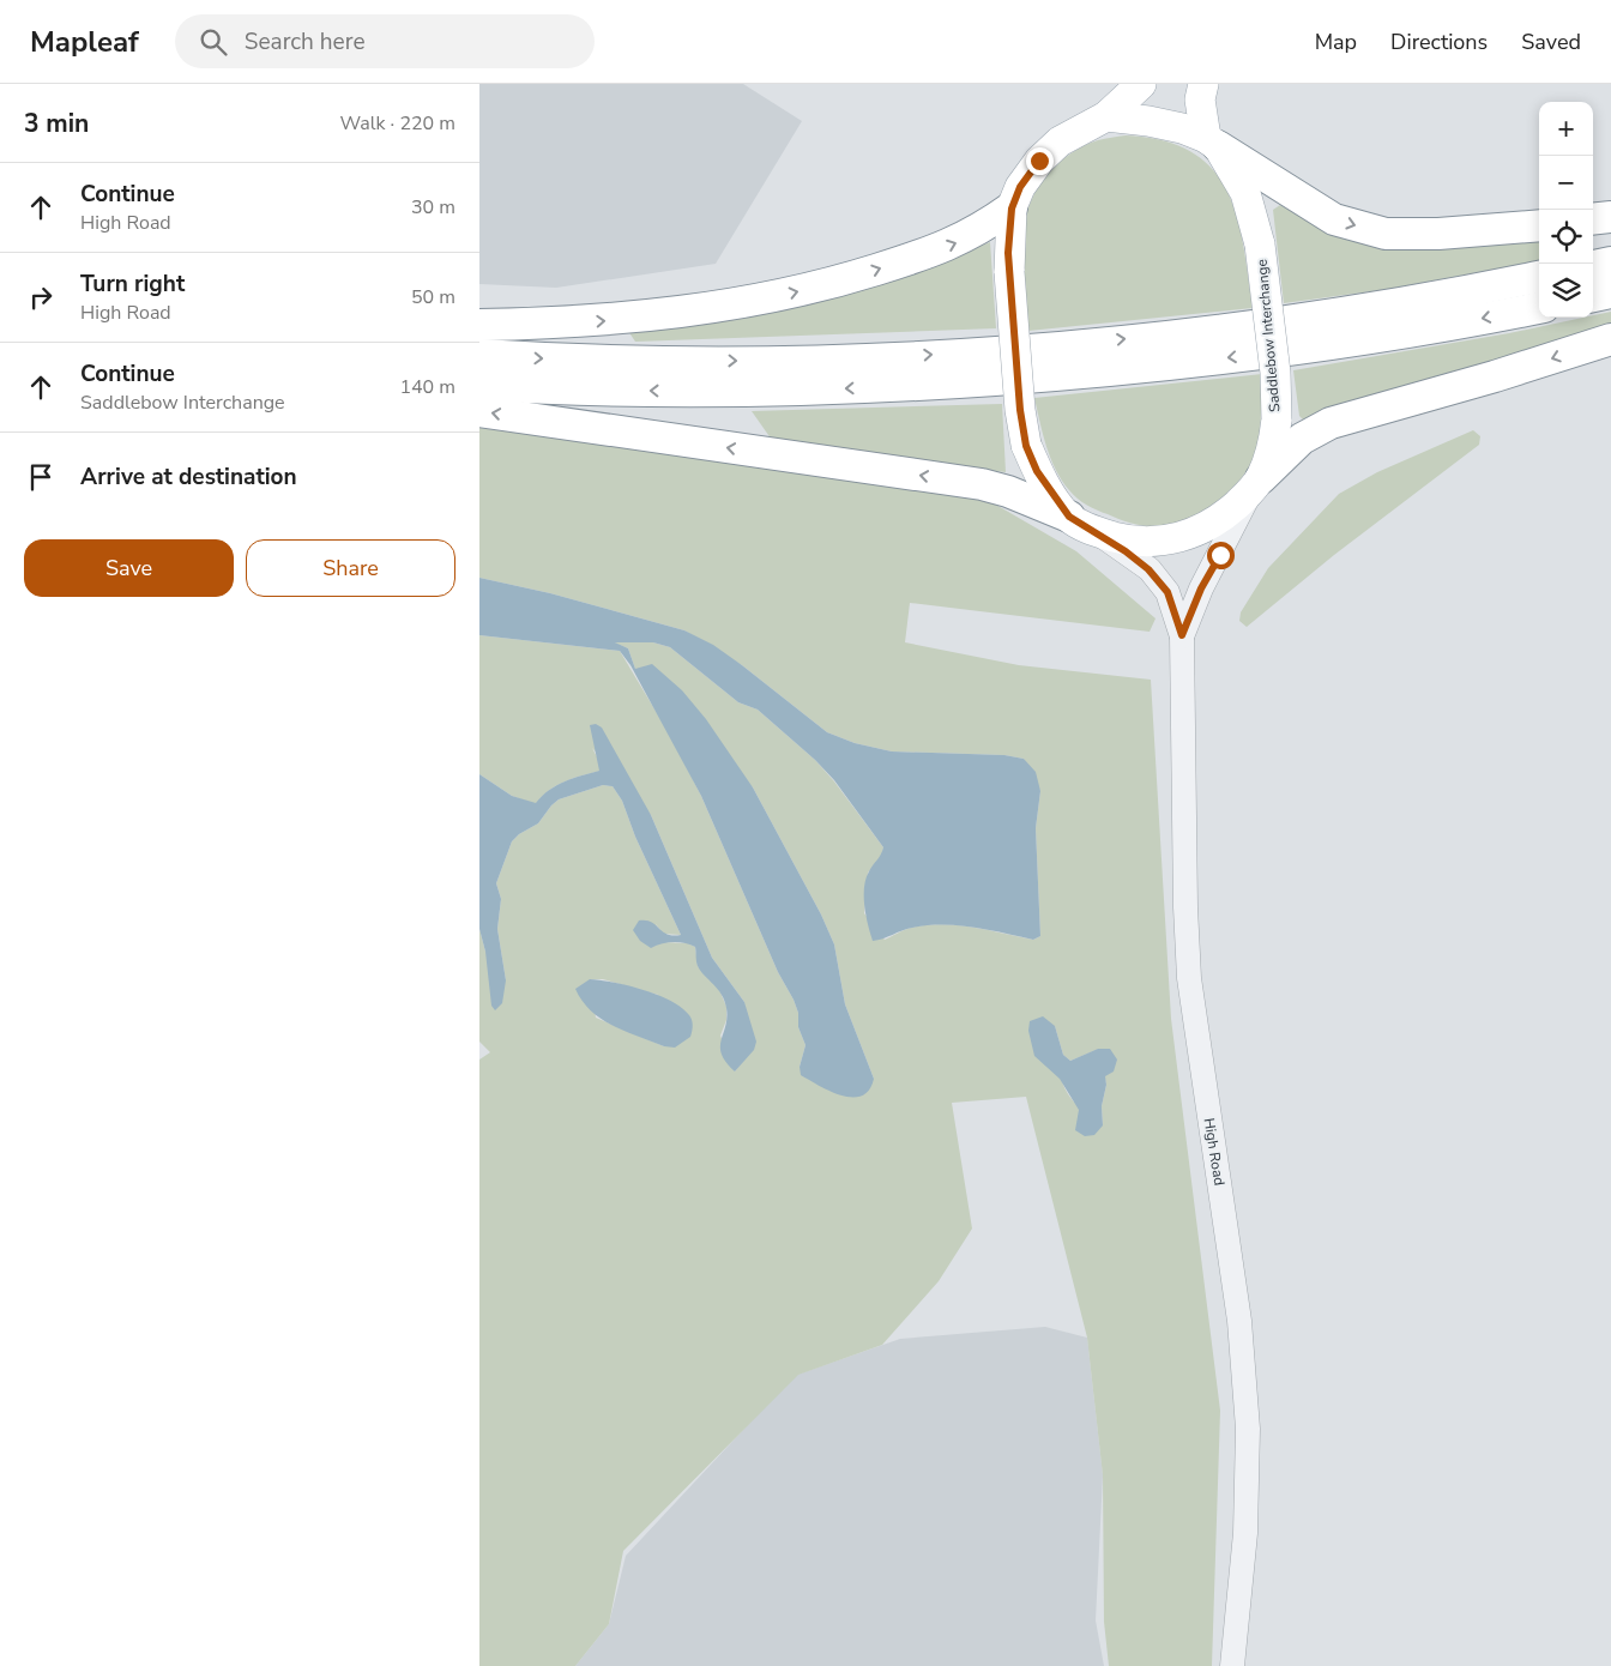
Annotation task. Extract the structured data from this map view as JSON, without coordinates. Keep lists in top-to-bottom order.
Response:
{
  "streets": {
    "main road": ["Saddlebow Interchange"],
    "street": ["High Road"]
  },
  "crossings": [
    ["Saddlebow Interchange", "High Road"]
  ],
  "page": {
    "header": "Mapleaf",
    "search": "Search here",
    "nav": ["Map", "Directions", "Saved"],
    "heading": ["3 min", "Walk · 220 m"],
    "map_buttons": ["+", "−"],
    "list": [
      ["Continue", "High Road", "30 m"],
      ["Turn right", "High Road", "50 m"],
      ["Continue", "Saddlebow Interchange", "140 m"],
      "Arrive at destination"
    ],
    "buttons": ["Save", "Share"]
  }
}
